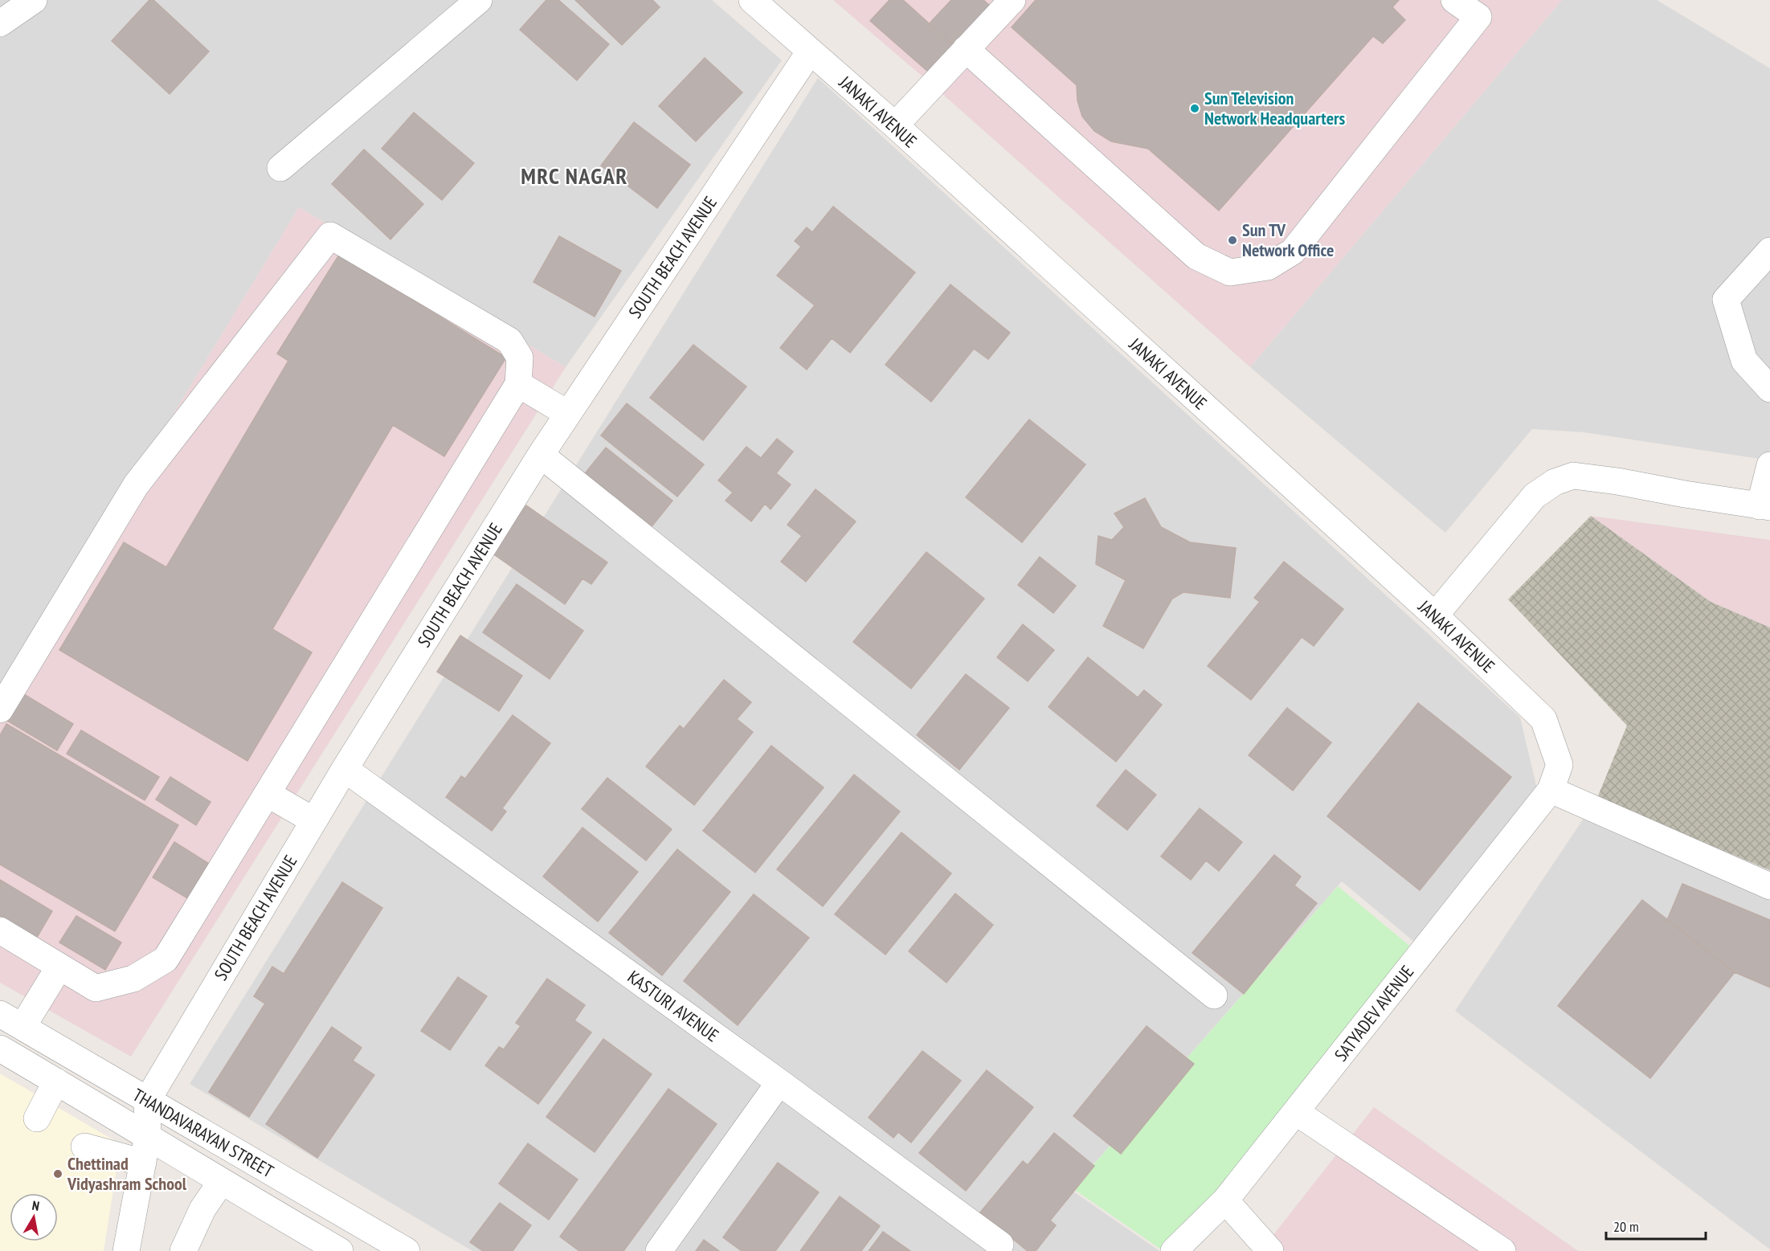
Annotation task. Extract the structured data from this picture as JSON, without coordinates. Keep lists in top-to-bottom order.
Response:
{
  "streets": {
    "street": [
      "JANAKI AVENUE",
      "SOUTH BEACH AVENUE",
      "KASTURI AVENUE",
      "SATYADEV AVENUE",
      "THANDAVARAYAN STREET"
    ]
  },
  "crossings": [
    ["JANAKI AVENUE", "SOUTH BEACH AVENUE"],
    ["JANAKI AVENUE", "SATYADEV AVENUE"],
    ["SOUTH BEACH AVENUE", "KASTURI AVENUE"],
    ["SOUTH BEACH AVENUE", "THANDAVARAYAN STREET"]
  ],
  "districts": ["MRC NAGAR"],
  "places": ["Sun Television Network Headquarters", "Sun TV Network Office", "Chettinad Vidyashram School"],
  "scale_bar": "20 m",
  "north": "top"
}
